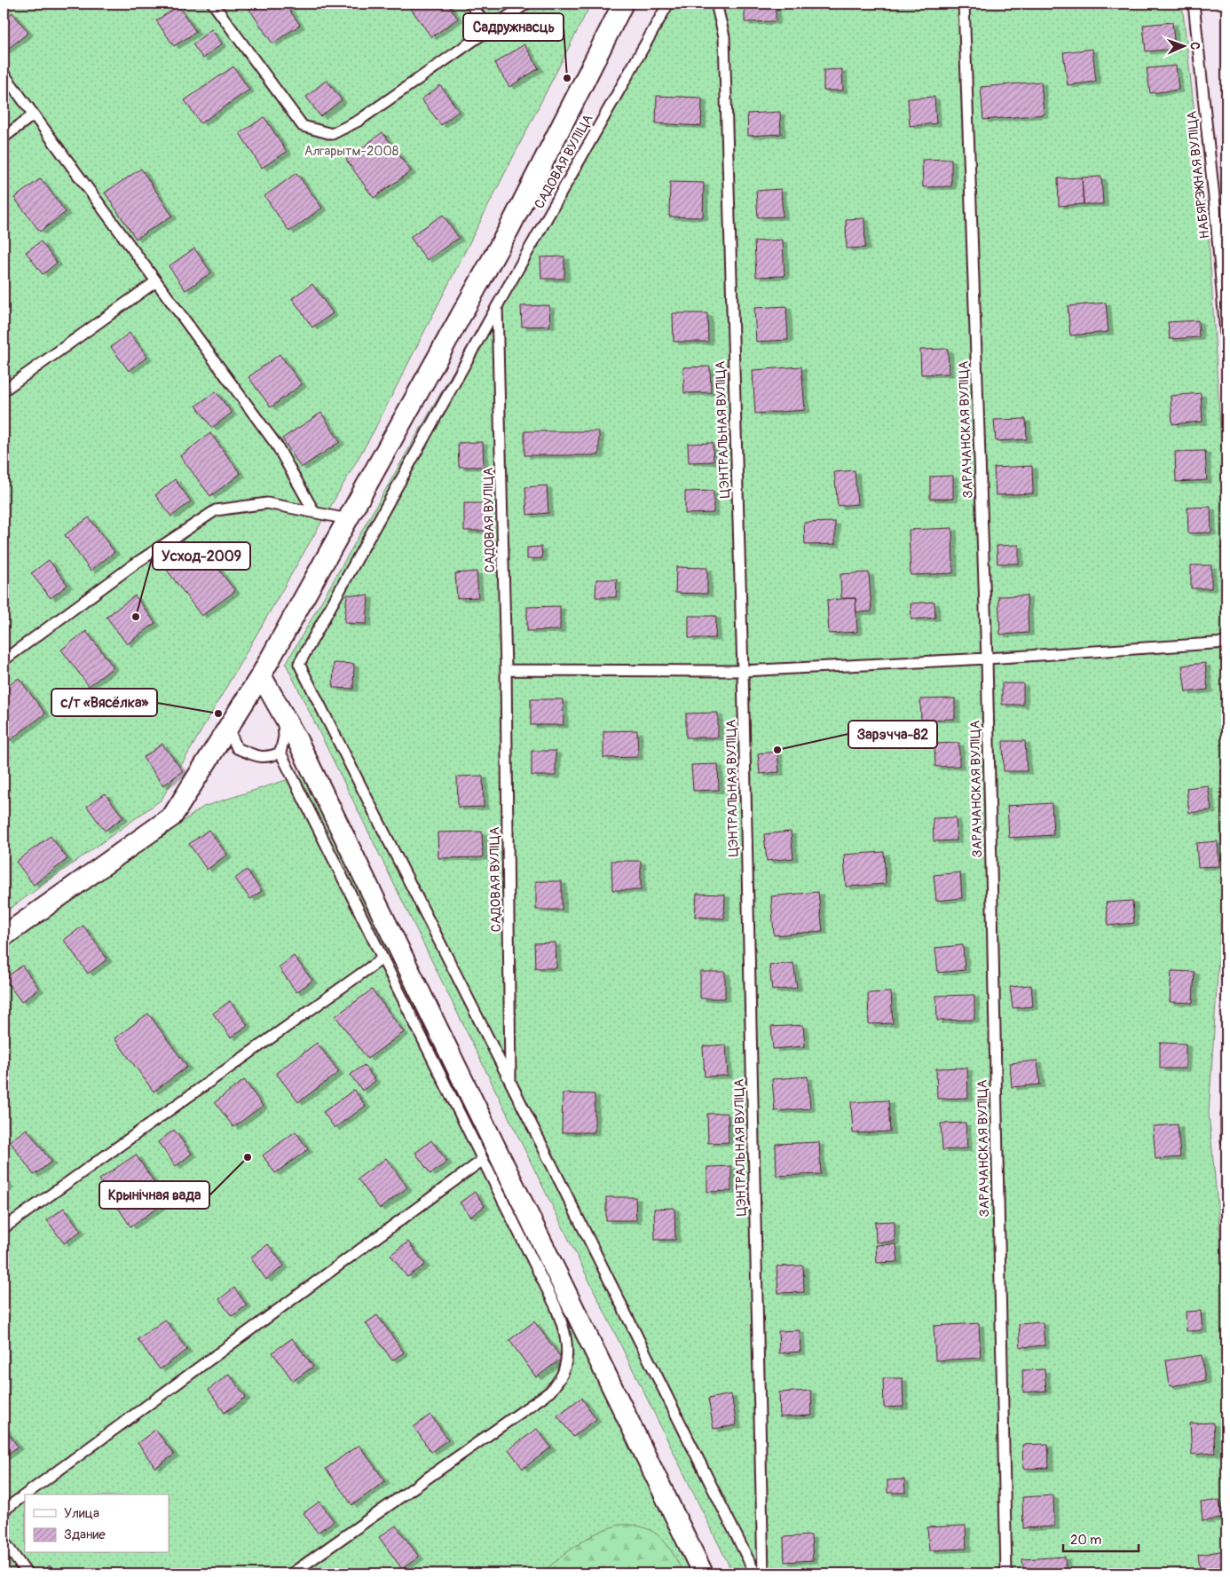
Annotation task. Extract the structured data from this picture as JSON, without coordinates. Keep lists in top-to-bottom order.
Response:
{
  "streets": {
    "lane": [
      "САДОВАЯ ВУЛІЦА",
      "НАБЯРЭЖНАЯ ВУЛІЦА",
      "ЦЭНТРАЛЬНАЯ ВУЛІЦА",
      "ЗАРАЧАНСКАЯ ВУЛІЦА"
    ]
  },
  "parks": ["Алгарытм-2008"],
  "places": [
    "Садружнасць",
    "Усход-2009",
    "с/т «Вясёлка»",
    "Зарэчча-82",
    "Крынічная вада"
  ],
  "legend": ["Улица", "Здание"],
  "scale_bar": "20 m",
  "north": "right"
}
